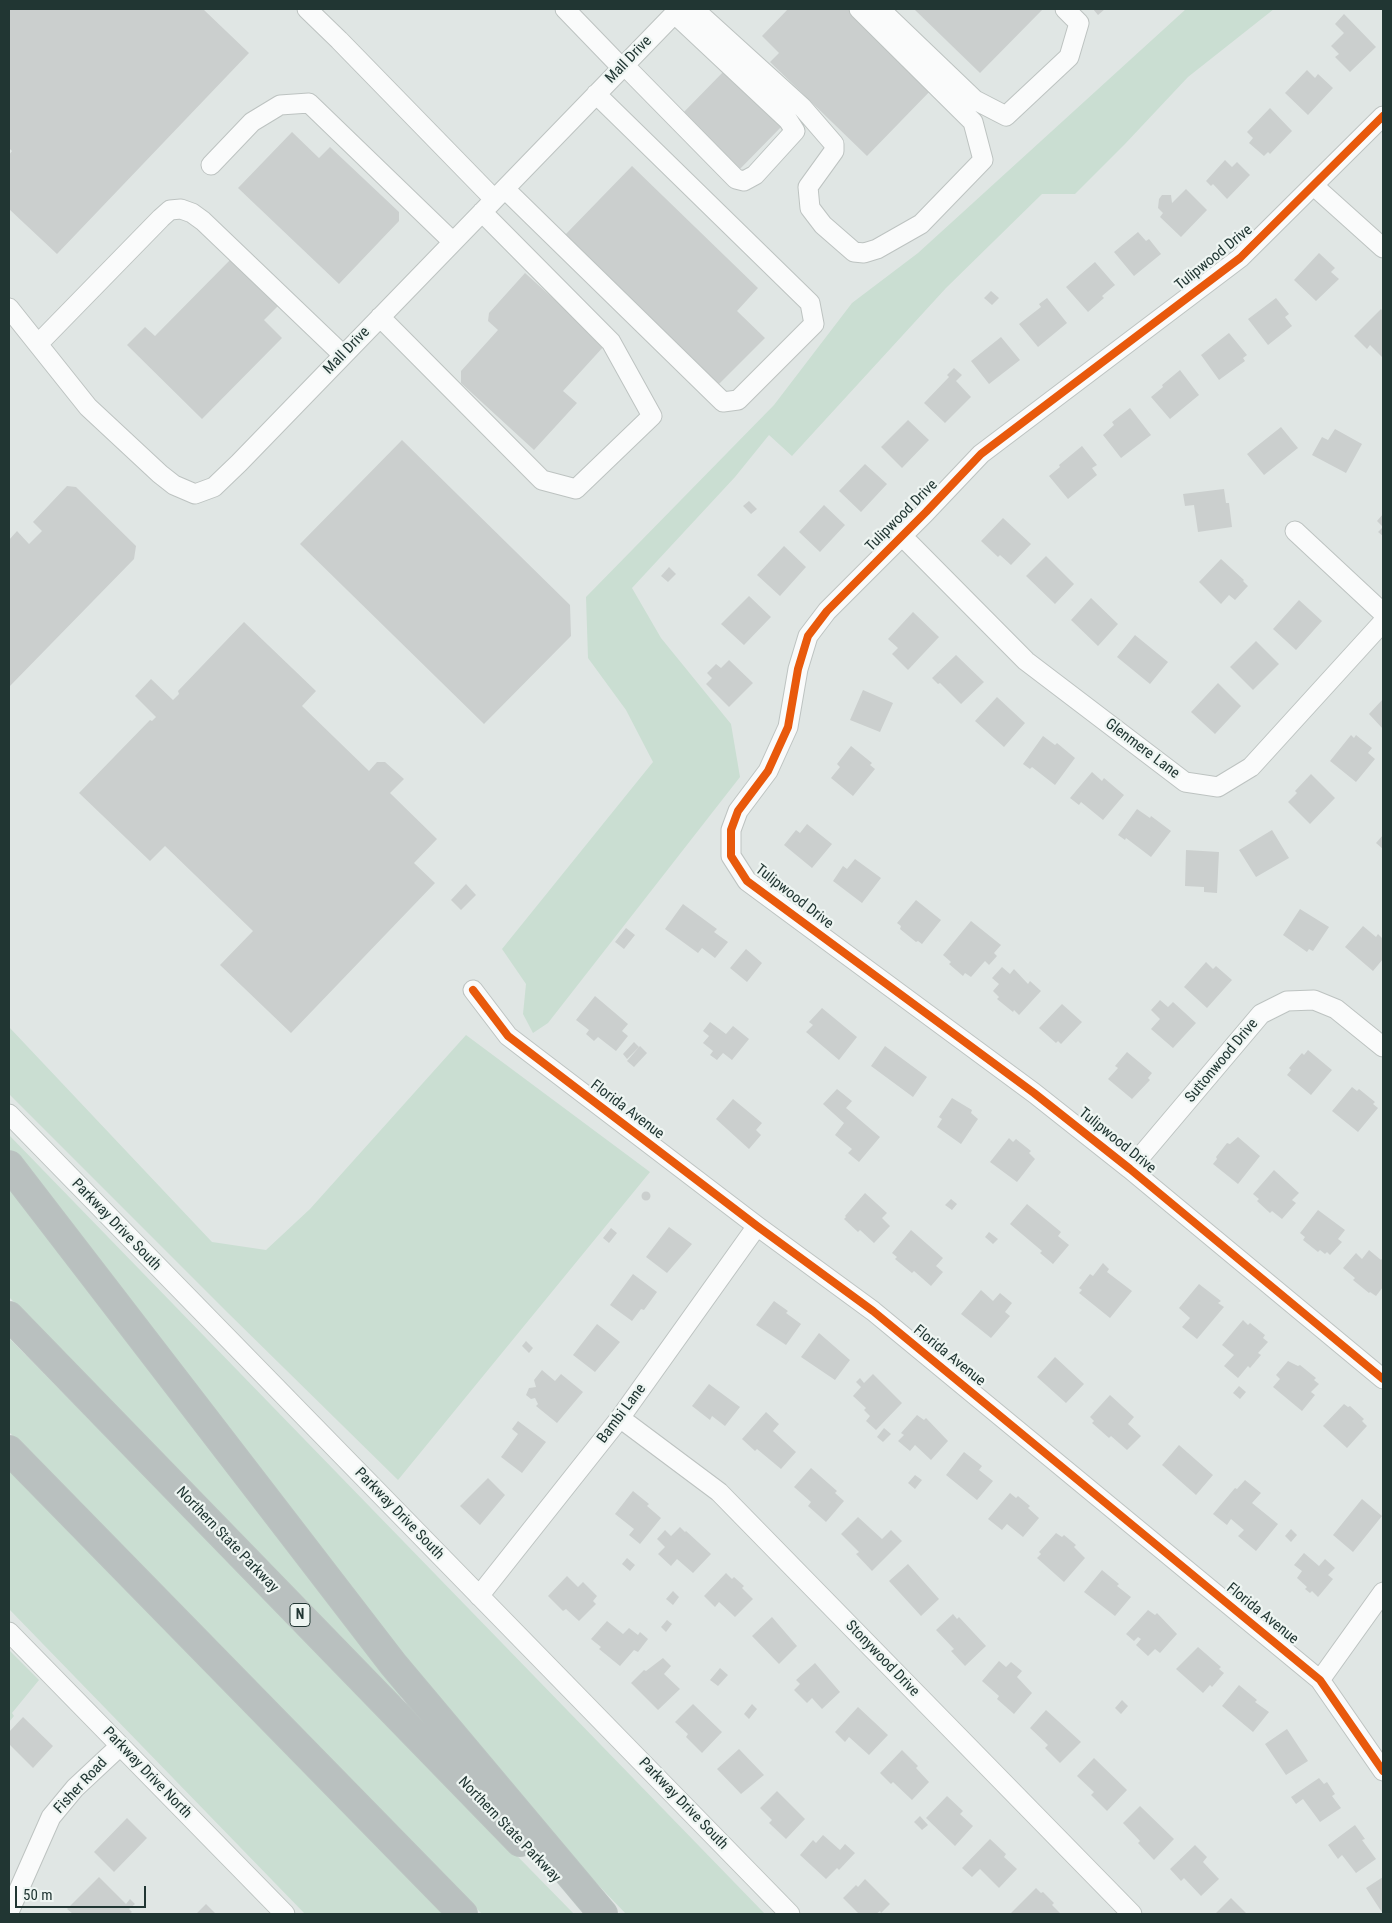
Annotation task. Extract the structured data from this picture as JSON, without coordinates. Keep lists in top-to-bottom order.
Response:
{
  "streets": {
    "highway": ["Northern State Parkway", "N"],
    "street": [
      "Mall Drive",
      "Tulipwood Drive",
      "Glenmere Lane",
      "Suttonwood Drive",
      "Florida Avenue",
      "Parkway Drive South",
      "Bambi Lane",
      "Stonywood Drive",
      "Parkway Drive North",
      "Fisher Road"
    ]
  },
  "crossings": [
    ["Tulipwood Drive", "Glenmere Lane"],
    ["Tulipwood Drive", "Suttonwood Drive"],
    ["Florida Avenue", "Bambi Lane"],
    ["Parkway Drive South", "Bambi Lane"],
    ["Bambi Lane", "Stonywood Drive"],
    ["Parkway Drive North", "Fisher Road"]
  ],
  "scale_bar": "50 m"
}
